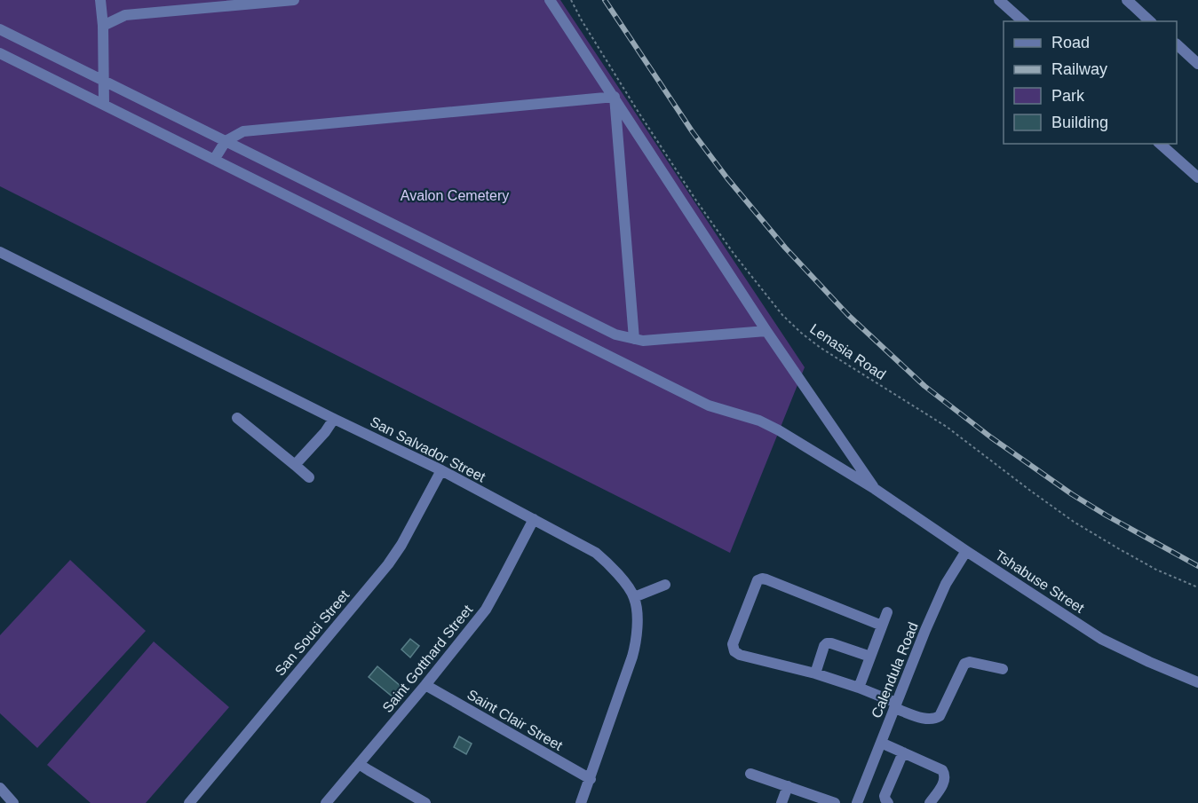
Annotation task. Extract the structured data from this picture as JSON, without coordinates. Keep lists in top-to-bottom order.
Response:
{
  "streets": {
    "street": [
      "San Salvador Street",
      "Tshabuse Street",
      "San Souci Street",
      "Saint Gotthard Street",
      "Calendula Road",
      "Saint Clair Street"
    ],
    "path": ["Lenasia Road"]
  },
  "crossings": [
    ["San Salvador Street", "San Souci Street"],
    ["San Salvador Street", "Saint Gotthard Street"],
    ["San Salvador Street", "Saint Clair Street"],
    ["Tshabuse Street", "Calendula Road"],
    ["Saint Gotthard Street", "Saint Clair Street"]
  ],
  "parks": ["Avalon Cemetery"],
  "legend": [
    "Road",
    "Railway",
    "Park",
    "Building"
  ]
}
